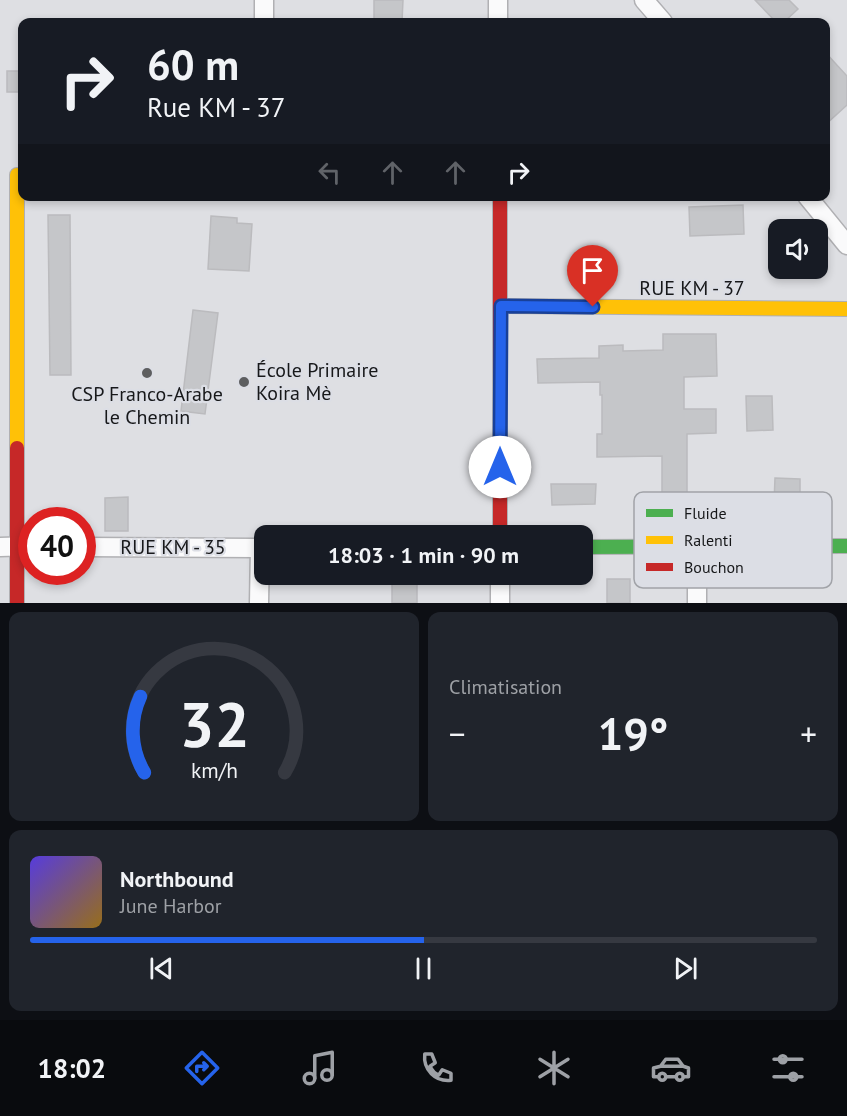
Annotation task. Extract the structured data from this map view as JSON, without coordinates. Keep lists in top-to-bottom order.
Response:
{
  "streets": {
    "street": ["RUE KM - 37", "RUE KM - 35"]
  },
  "places": ["CSP Franco-Arabe le Chemin", "École Primaire Koira Mè"],
  "legend": ["Fluide", "Ralenti", "Bouchon"],
  "page": {
    "turn": ["60 m", "Rue KM - 37"],
    "limit": "40",
    "trip": "18:03 · 1 min · 90 m",
    "tile": "Climatisation",
    "heat": ["−", "19°", "+"],
    "song": ["Northbound", "June Harbor"],
    "tabs": "18:02",
    "gauge": ["32", "km/h"]
  }
}
